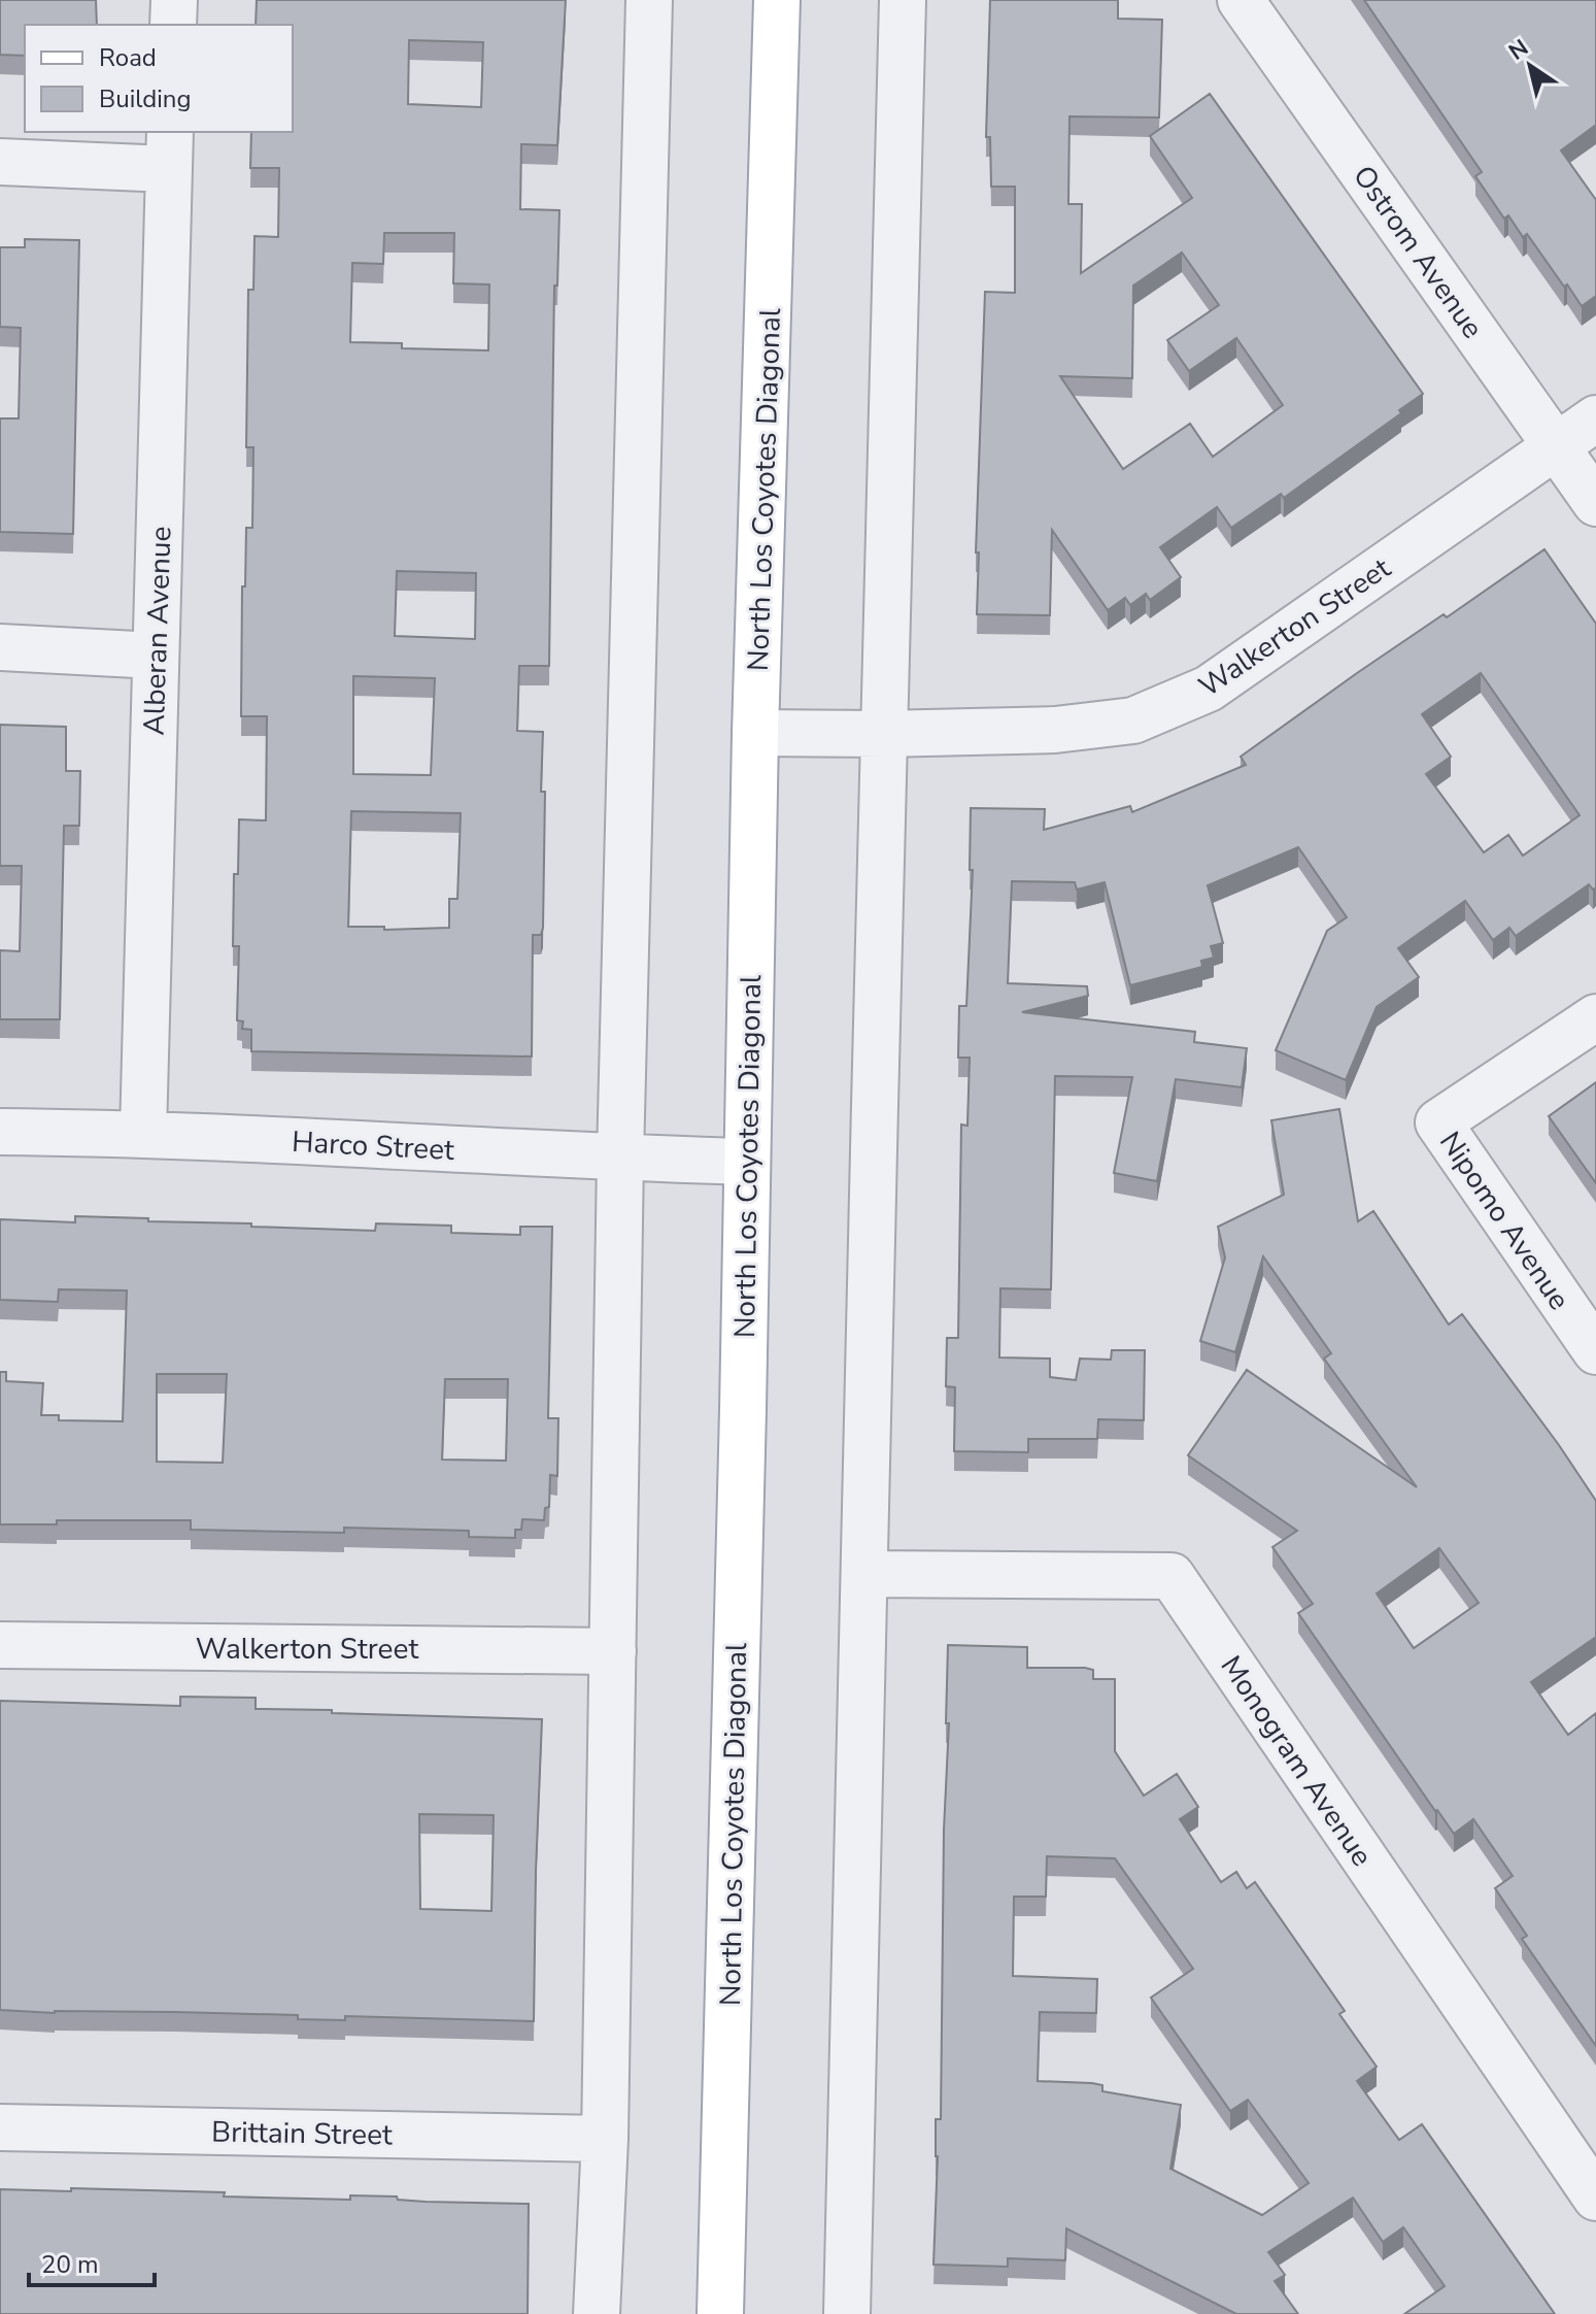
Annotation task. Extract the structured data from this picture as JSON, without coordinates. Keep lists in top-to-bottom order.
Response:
{
  "streets": {
    "main road": ["North Los Coyotes Diagonal"],
    "street": [
      "Ostrom Avenue",
      "Walkerton Street",
      "Alberan Avenue",
      "Harco Street",
      "Nipomo Avenue",
      "Monogram Avenue",
      "Brittain Street"
    ]
  },
  "crossings": [
    ["Ostrom Avenue", "Walkerton Street"],
    ["North Los Coyotes Diagonal", "Walkerton Street"],
    ["North Los Coyotes Diagonal", "Harco Street"],
    ["Alberan Avenue", "Harco Street"]
  ],
  "legend": ["Road", "Building"],
  "scale_bar": "20 m",
  "north": "top left"
}
